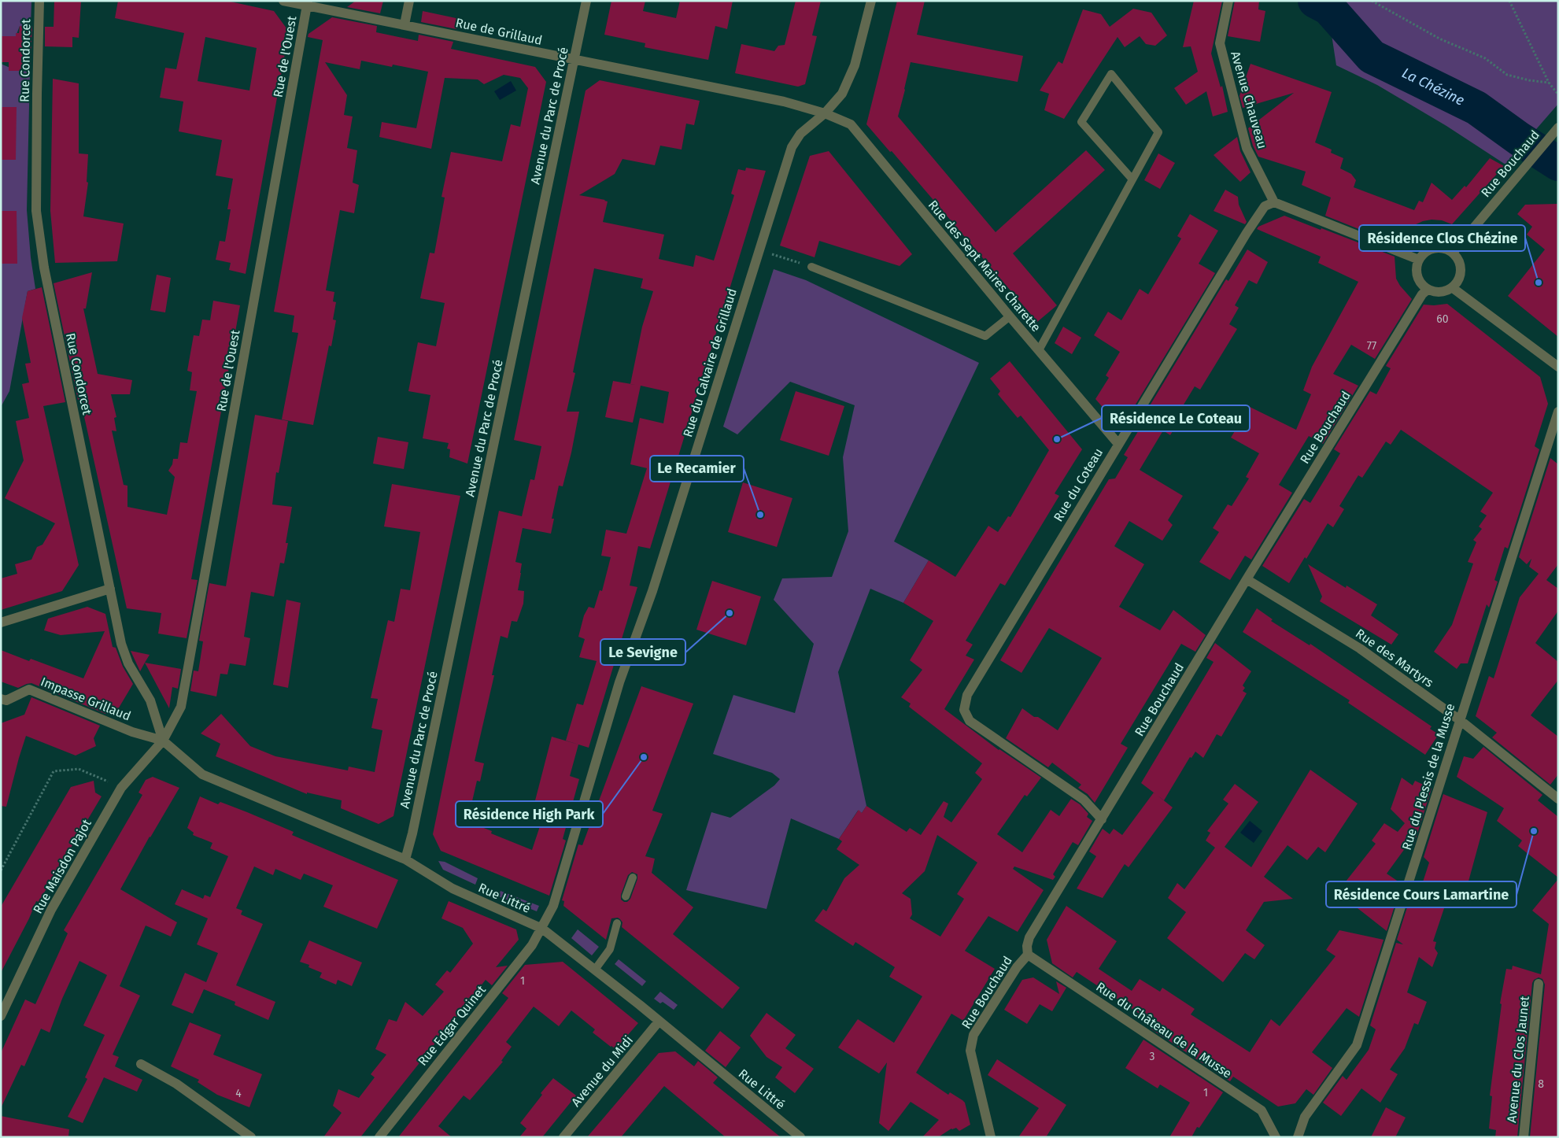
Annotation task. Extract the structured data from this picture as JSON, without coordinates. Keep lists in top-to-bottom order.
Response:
{
  "streets": {
    "street": [
      "Rue de Grillaud",
      "Rue de l'Ouest",
      "Rue Condorcet",
      "Avenue Chauveau",
      "Avenue du Parc de Procé",
      "Rue Bouchaud",
      "Rue des Sept Maires Charette",
      "Rue du Calvaire de Grillaud",
      "Rue du Coteau",
      "Rue des Martyrs",
      "Impasse Grillaud",
      "Rue du Plessis de la Musse",
      "Rue Maisdon Pajot",
      "Rue Littré",
      "Rue Edgar Quinet",
      "Rue du Château de la Musse",
      "Avenue du Clos Jaunet",
      "Avenue du Midi"
    ]
  },
  "crossings": [
    ["Rue de Grillaud", "Rue de l'Ouest"],
    ["Rue de Grillaud", "Avenue du Parc de Procé"],
    ["Rue de Grillaud", "Rue des Sept Maires Charette"],
    ["Rue de Grillaud", "Rue du Calvaire de Grillaud"],
    ["Rue de l'Ouest", "Rue Condorcet"],
    ["Rue de l'Ouest", "Impasse Grillaud"],
    ["Rue de l'Ouest", "Rue Maisdon Pajot"],
    ["Rue de l'Ouest", "Rue Littré"],
    ["Rue Condorcet", "Impasse Grillaud"],
    ["Rue Condorcet", "Rue Maisdon Pajot"],
    ["Rue Condorcet", "Rue Littré"],
    ["Avenue Chauveau", "Rue du Coteau"],
    ["Avenue du Parc de Procé", "Rue Littré"],
    ["Rue Bouchaud", "Rue du Coteau"],
    ["Rue Bouchaud", "Rue des Martyrs"],
    ["Rue Bouchaud", "Rue du Château de la Musse"],
    ["Rue des Sept Maires Charette", "Rue du Calvaire de Grillaud"],
    ["Rue des Sept Maires Charette", "Rue du Coteau"],
    ["Rue du Calvaire de Grillaud", "Rue Littré"],
    ["Rue du Calvaire de Grillaud", "Rue Edgar Quinet"],
    ["Rue des Martyrs", "Rue du Plessis de la Musse"],
    ["Impasse Grillaud", "Rue Maisdon Pajot"],
    ["Impasse Grillaud", "Rue Littré"],
    ["Rue Maisdon Pajot", "Rue Littré"],
    ["Rue Littré", "Rue Edgar Quinet"],
    ["Rue Littré", "Avenue du Midi"]
  ],
  "water": ["La Chézine"],
  "places": [
    "Résidence Clos Chézine",
    "Résidence Le Coteau",
    "Le Recamier",
    "Le Sevigne",
    "Résidence High Park",
    "Résidence Cours Lamartine"
  ],
  "house_numbers": [
    "60",
    "77",
    "1",
    "3",
    "8",
    "1",
    "4"
  ]
}
